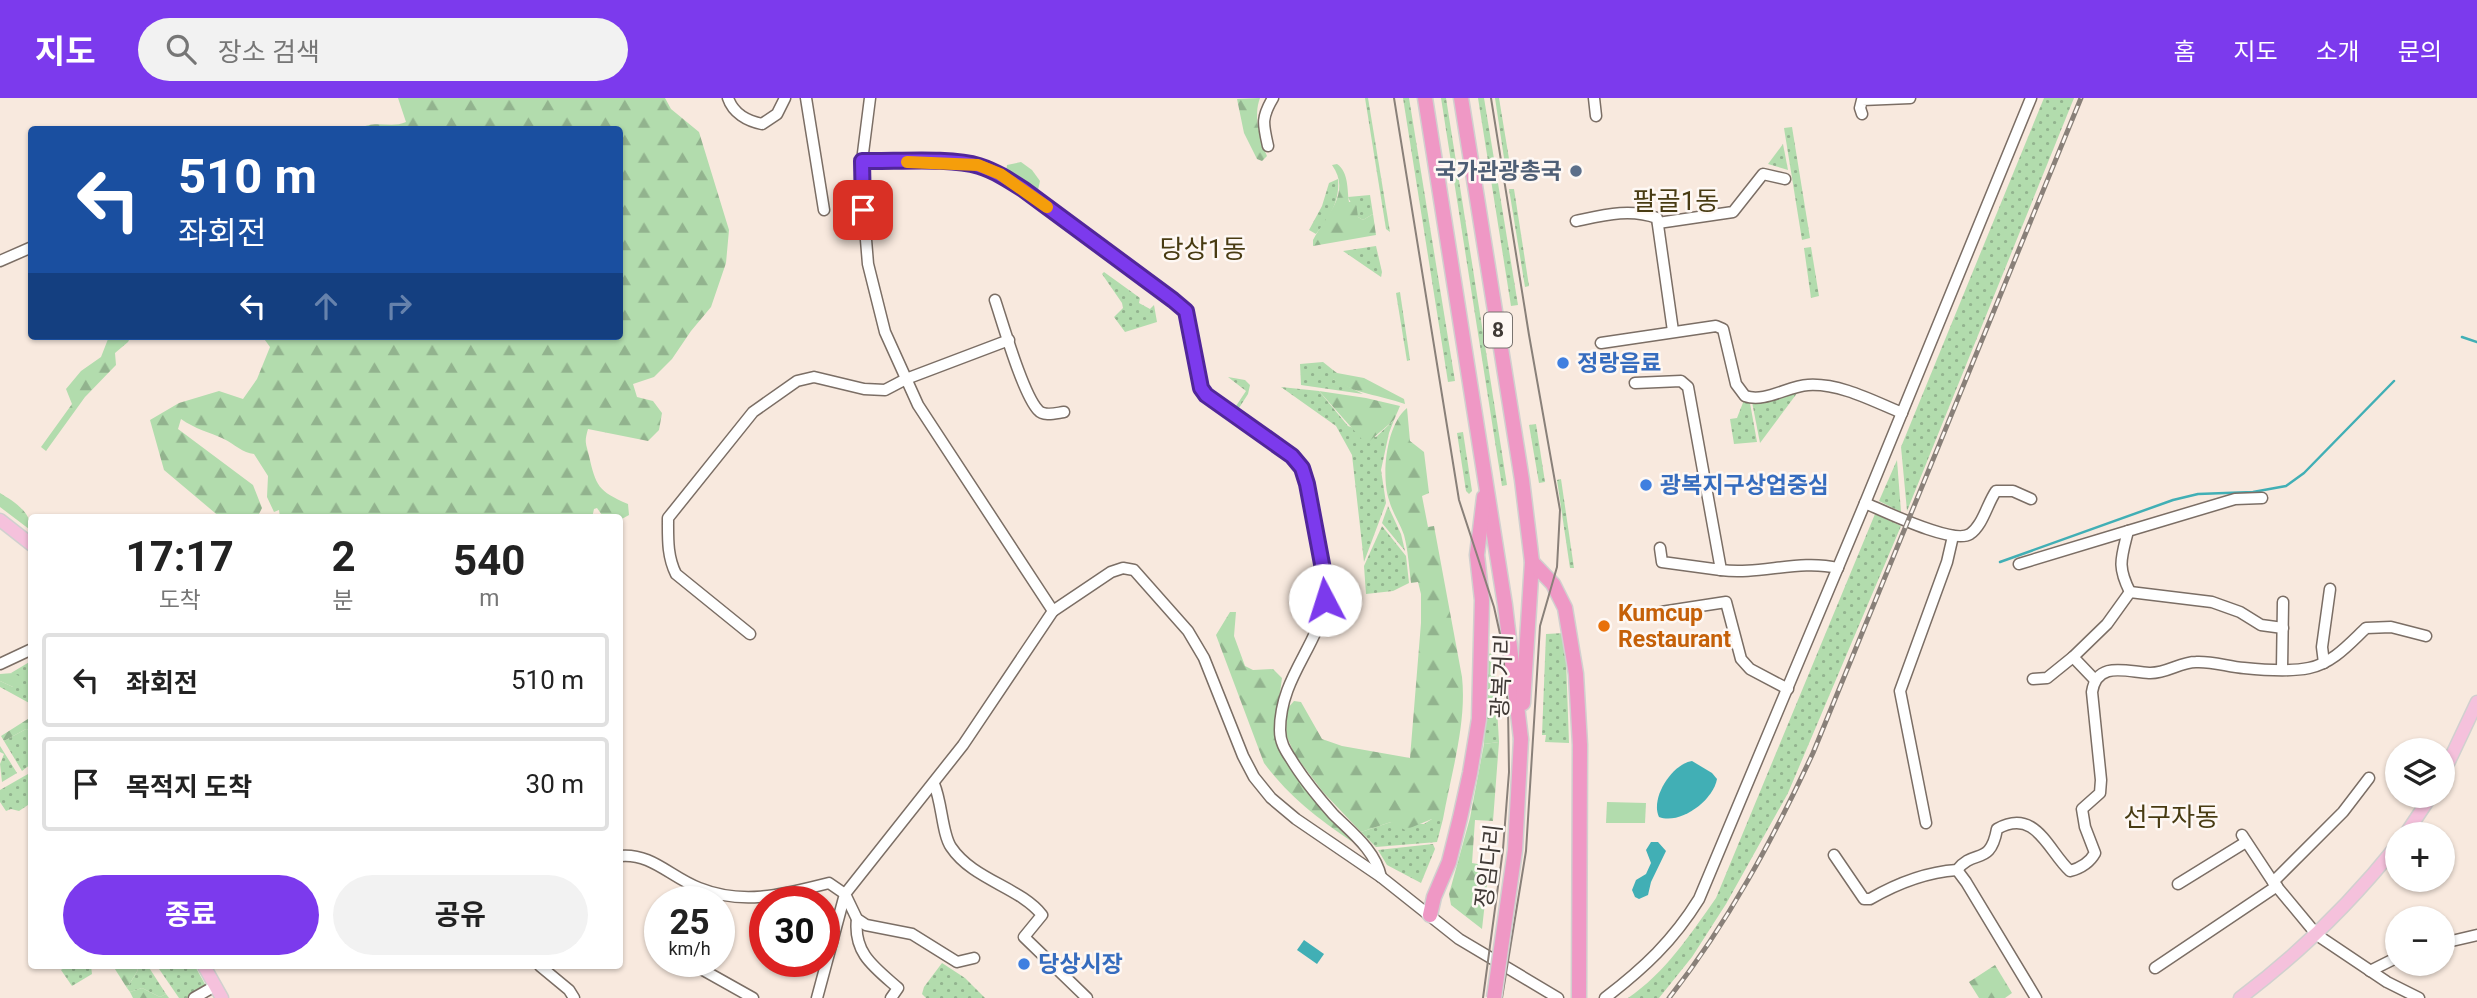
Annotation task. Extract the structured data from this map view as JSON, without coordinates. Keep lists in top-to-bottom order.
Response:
{
  "streets": {
    "highway": ["8", "광복거리", "정임다리"]
  },
  "crossings": [
    ["광복거리", "정임다리"]
  ],
  "districts": ["팔골1동", "당상1동", "선구자동"],
  "places": [
    "국가관광총국",
    "정랑음료",
    "광복지구상업중심",
    "Kumcup Restaurant",
    "당상시장"
  ],
  "page": {
    "header": "지도",
    "search": "장소 검색",
    "nav": [
      "홈",
      "지도",
      "소개",
      "문의"
    ],
    "turn": ["510 m", "좌회전"],
    "eta": [
      "17:17",
      "도착",
      "2",
      "분",
      "540",
      "m"
    ],
    "list": [
      {
        "name": "좌회전",
        "value": "510 m"
      },
      {
        "name": "목적지 도착",
        "value": "30 m"
      }
    ],
    "map_buttons": ["+", "−"],
    "buttons": ["종료", "공유"],
    "speed": "25 km/h",
    "limit": "30"
  }
}
